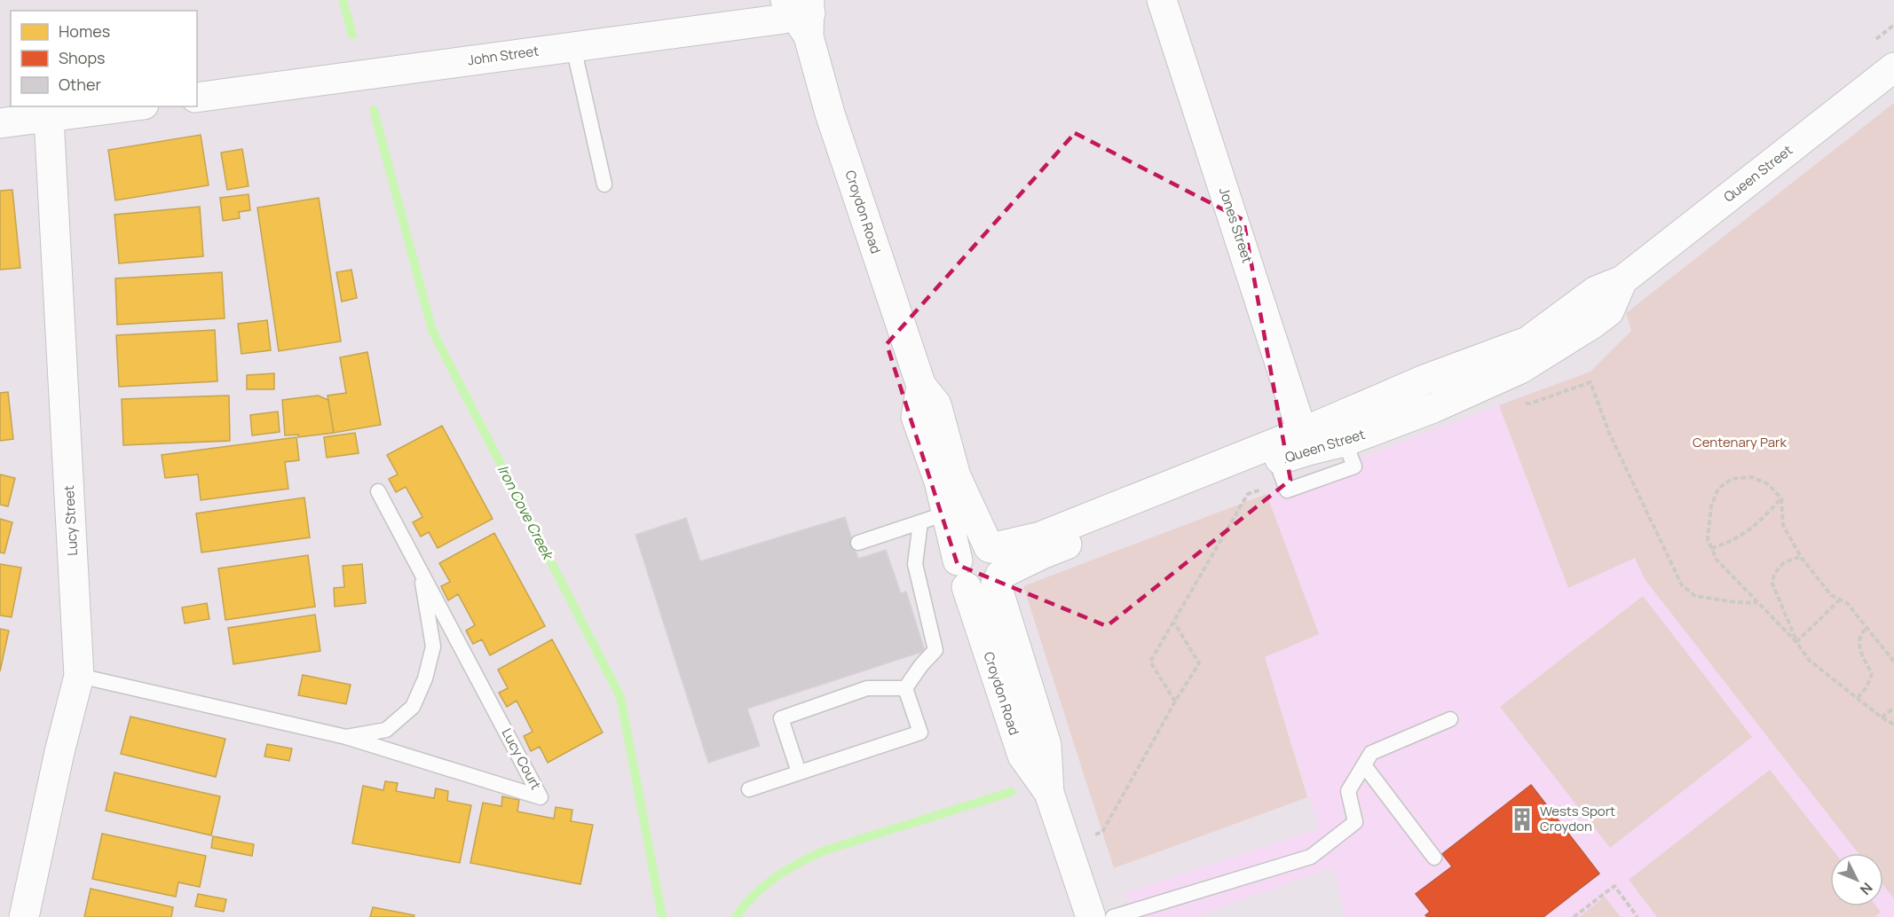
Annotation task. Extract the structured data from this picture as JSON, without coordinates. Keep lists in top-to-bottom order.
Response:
{
  "streets": {
    "street": [
      "John Street",
      "Queen Street",
      "Croydon Road",
      "Jones Street",
      "Lucy Street"
    ],
    "lane": ["Lucy Court"]
  },
  "crossings": [
    ["John Street", "Croydon Road"],
    ["Queen Street", "Croydon Road"],
    ["Queen Street", "Jones Street"],
    ["Lucy Street", "Lucy Court"]
  ],
  "water": ["Iron Cove Creek"],
  "parks": ["Centenary Park"],
  "places": {
    "building": ["Wests Sport Croydon"]
  },
  "legend": ["Homes", "Shops", "Other"],
  "north": "bottom right"
}
